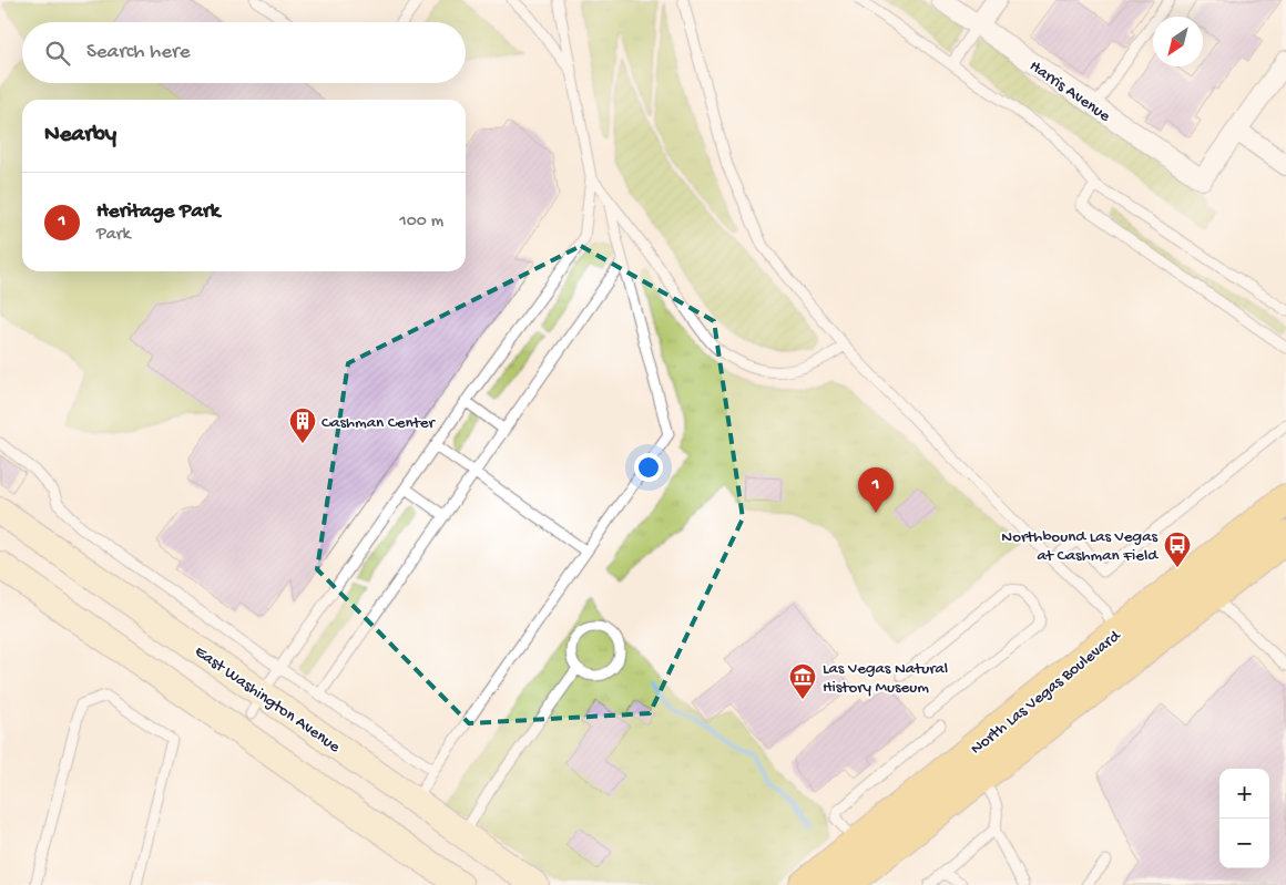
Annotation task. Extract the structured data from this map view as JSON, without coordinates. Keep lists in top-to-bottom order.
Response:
{
  "streets": {
    "main road": ["North Las Vegas Boulevard", "East Washington Avenue"],
    "street": ["Harris Avenue"]
  },
  "places": {
    "building": ["Cashman Center"],
    "bus stop": ["Northbound Las Vegas at Cashman Field"],
    "museum": ["Las Vegas Natural History Museum"]
  },
  "north": "bottom left",
  "page": {
    "search": "Search here",
    "heading": "Nearby",
    "list": [
      {
        "mark": "1",
        "name": "Heritage Park",
        "note": "Park",
        "value": "100 m"
      }
    ],
    "pins": "1",
    "map_buttons": ["+", "−"]
  }
}
